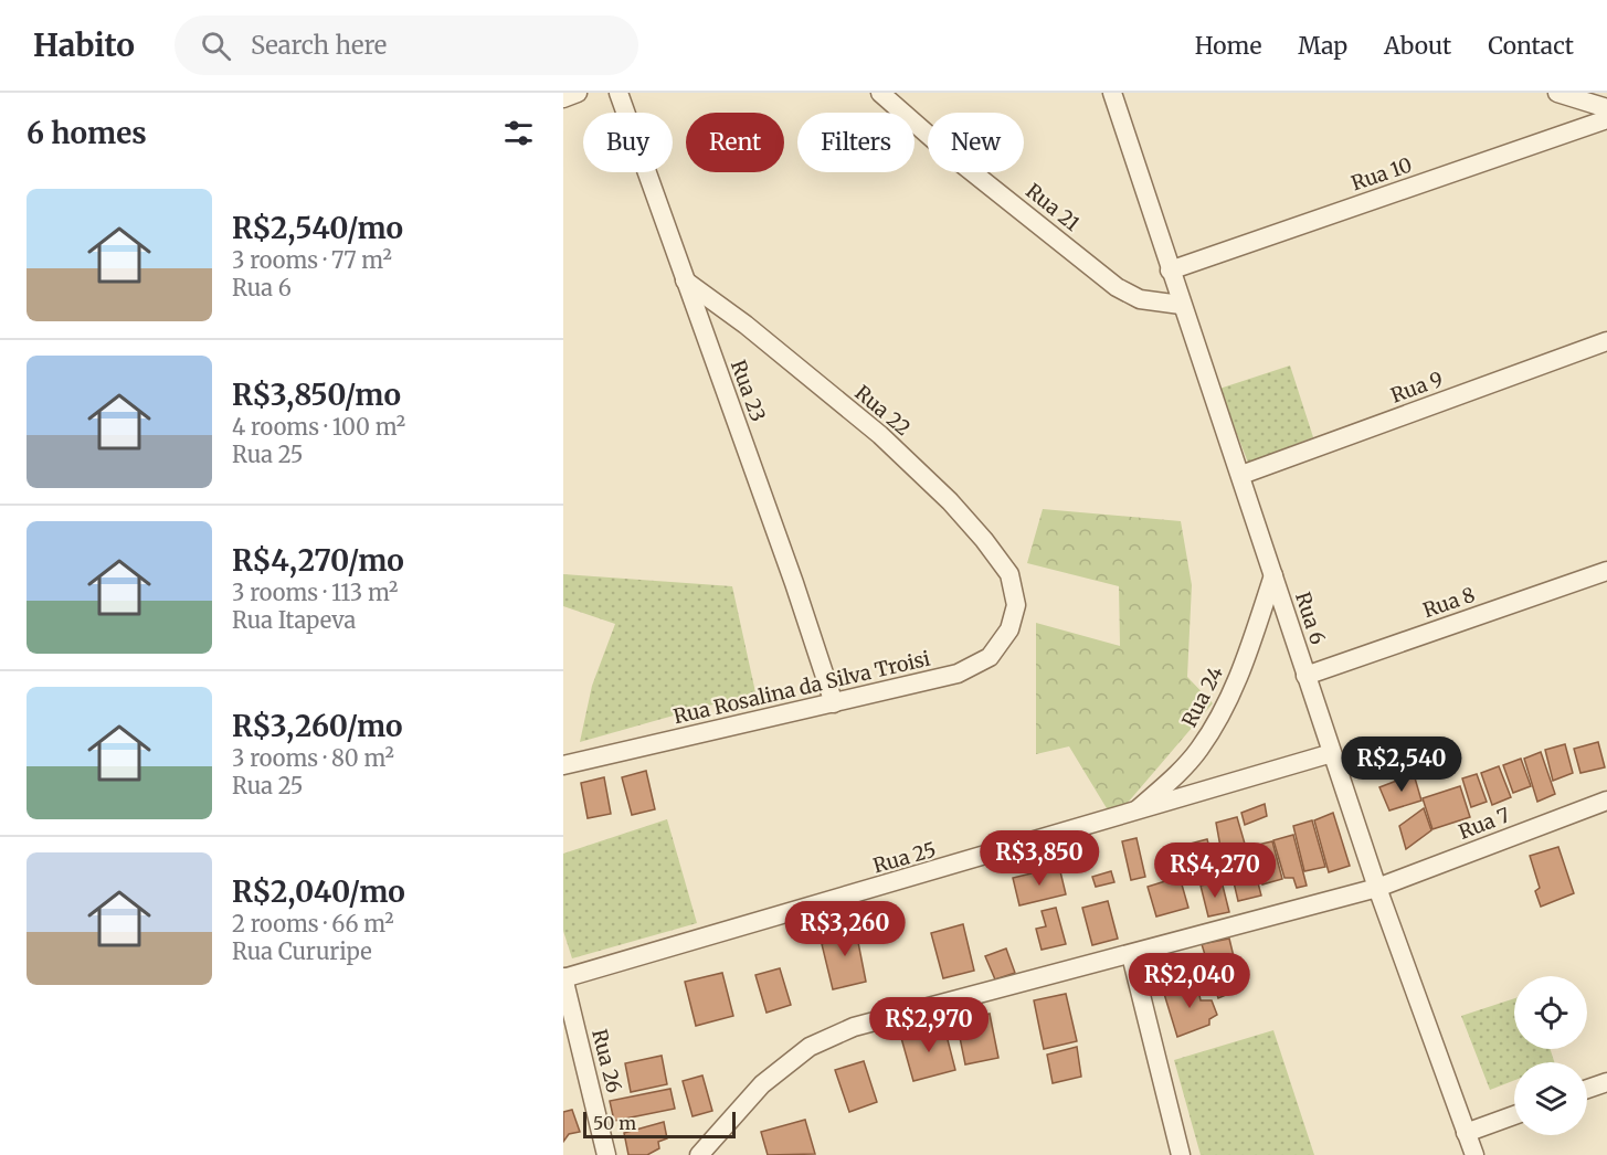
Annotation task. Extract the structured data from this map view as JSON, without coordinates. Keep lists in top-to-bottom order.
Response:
{
  "streets": {
    "street": [
      "Rua 10",
      "Rua 21",
      "Rua 9",
      "Rua 23",
      "Rua 22",
      "Rua 8",
      "Rua 6",
      "Rua Rosalina da Silva Troisi",
      "Rua 24",
      "Rua 7",
      "Rua 25",
      "Rua 26"
    ]
  },
  "crossings": [
    ["Rua 10", "Rua 6"],
    ["Rua 21", "Rua 6"],
    ["Rua 9", "Rua 6"],
    ["Rua 23", "Rua 22"],
    ["Rua 23", "Rua Rosalina da Silva Troisi"],
    ["Rua 22", "Rua Rosalina da Silva Troisi"],
    ["Rua 8", "Rua 6"],
    ["Rua 6", "Rua 24"],
    ["Rua 6", "Rua 7"],
    ["Rua 6", "Rua 25"],
    ["Rua 24", "Rua 25"],
    ["Rua 25", "Rua 26"]
  ],
  "scale_bar": "50 m",
  "page": {
    "header": "Habito",
    "search": "Search here",
    "nav": [
      "Home",
      "Map",
      "About",
      "Contact"
    ],
    "heading": "6 homes",
    "chip": [
      "Buy",
      "Rent",
      "Filters",
      "New"
    ],
    "list": [
      {
        "name": "R$2,540/mo",
        "note": "3 rooms · 77 m² · Rua 6"
      },
      {
        "name": "R$3,850/mo",
        "note": "4 rooms · 100 m² · Rua 25"
      },
      {
        "name": "R$4,270/mo",
        "note": "3 rooms · 113 m² · Rua Itapeva"
      },
      {
        "name": "R$3,260/mo",
        "note": "3 rooms · 80 m² · Rua 25"
      },
      {
        "name": "R$2,040/mo",
        "note": "2 rooms · 66 m² · Rua Cururipe"
      }
    ],
    "price": [
      "R$2,540",
      "R$3,850",
      "R$4,270",
      "R$3,260",
      "R$2,040",
      "R$2,970"
    ],
    "scale": "50 m"
  }
}
